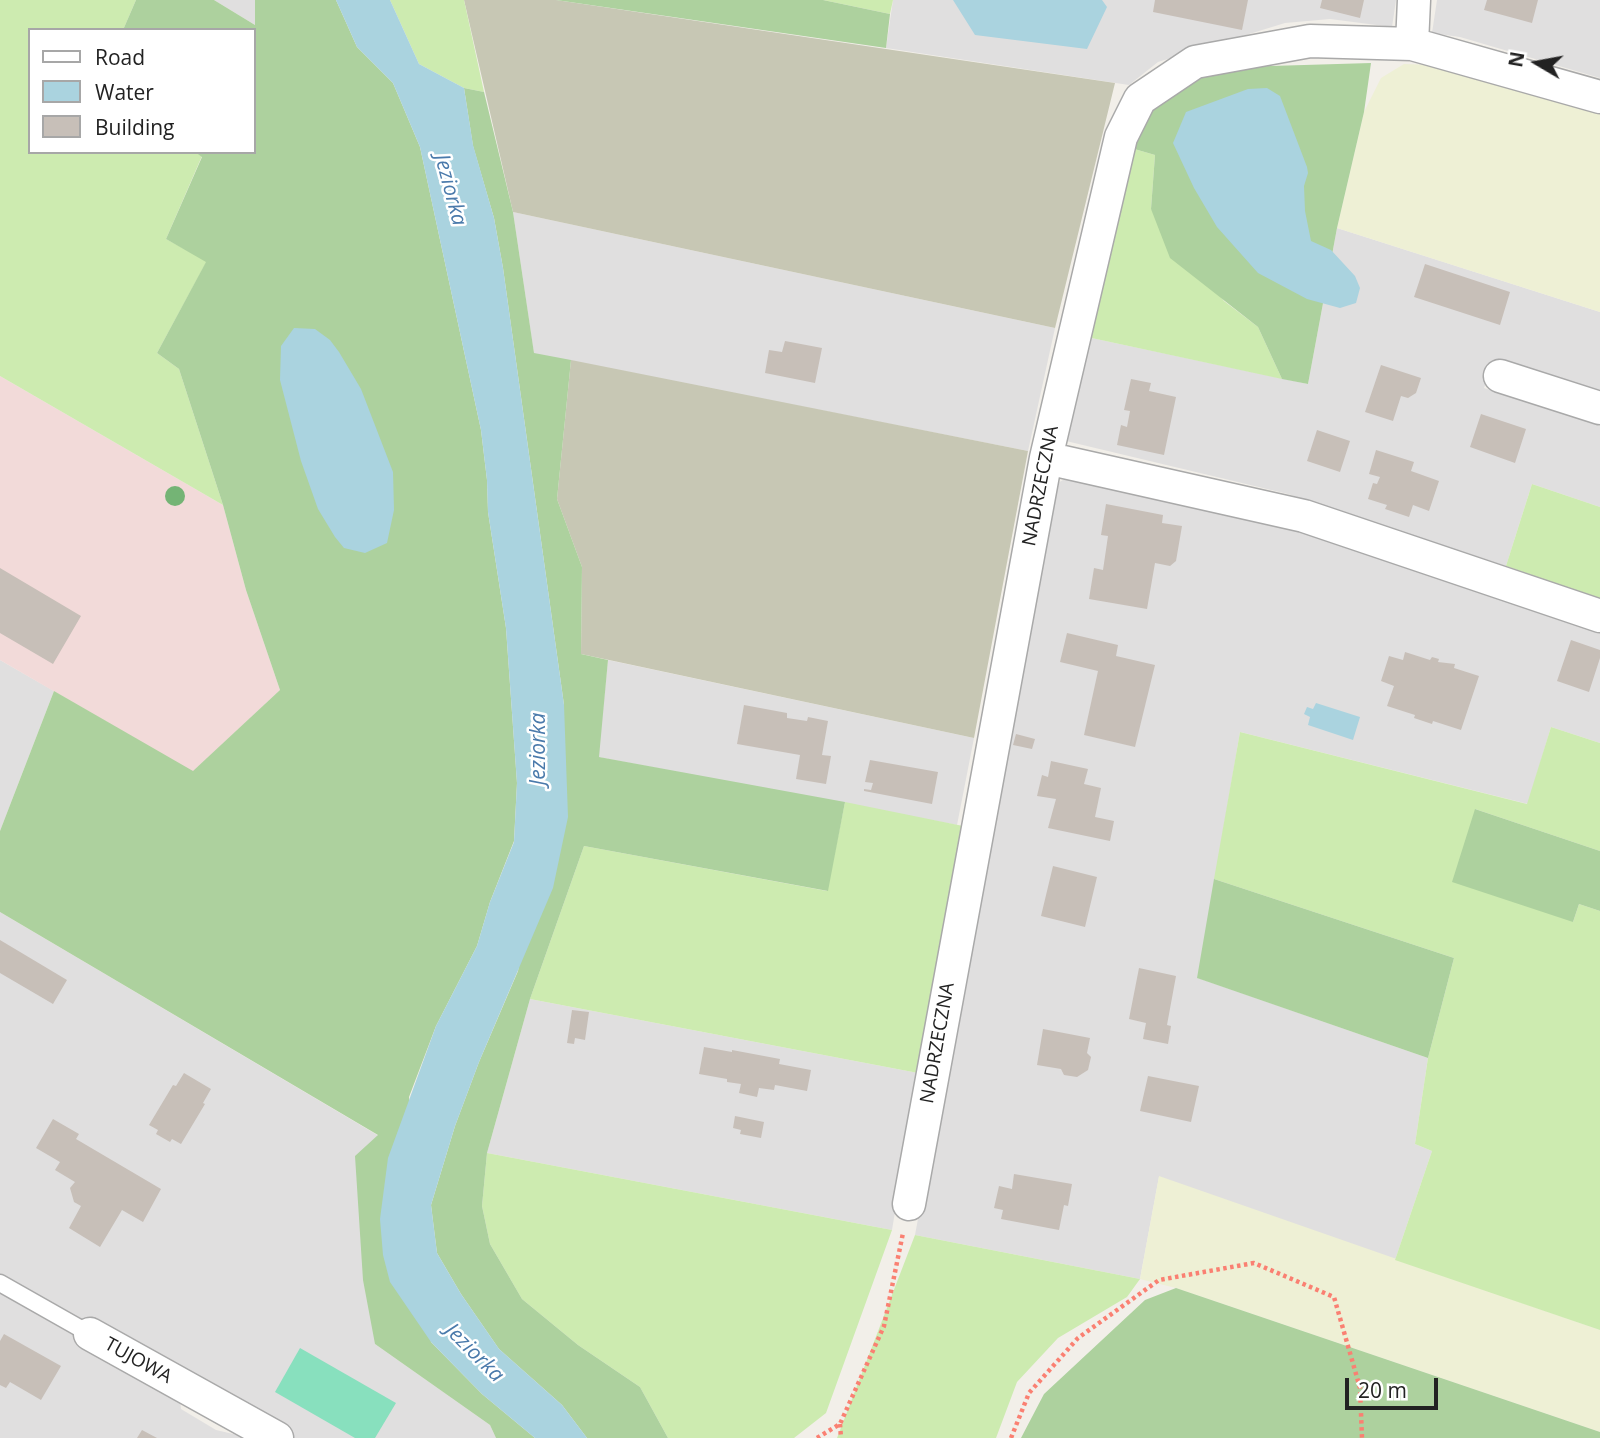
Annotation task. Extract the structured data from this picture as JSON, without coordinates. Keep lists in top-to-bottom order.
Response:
{
  "streets": {
    "street": ["NADRZECZNA", "TUJOWA"]
  },
  "water": ["Jeziorka"],
  "legend": ["Road", "Water", "Building"],
  "scale_bar": "20 m",
  "north": "left"
}
